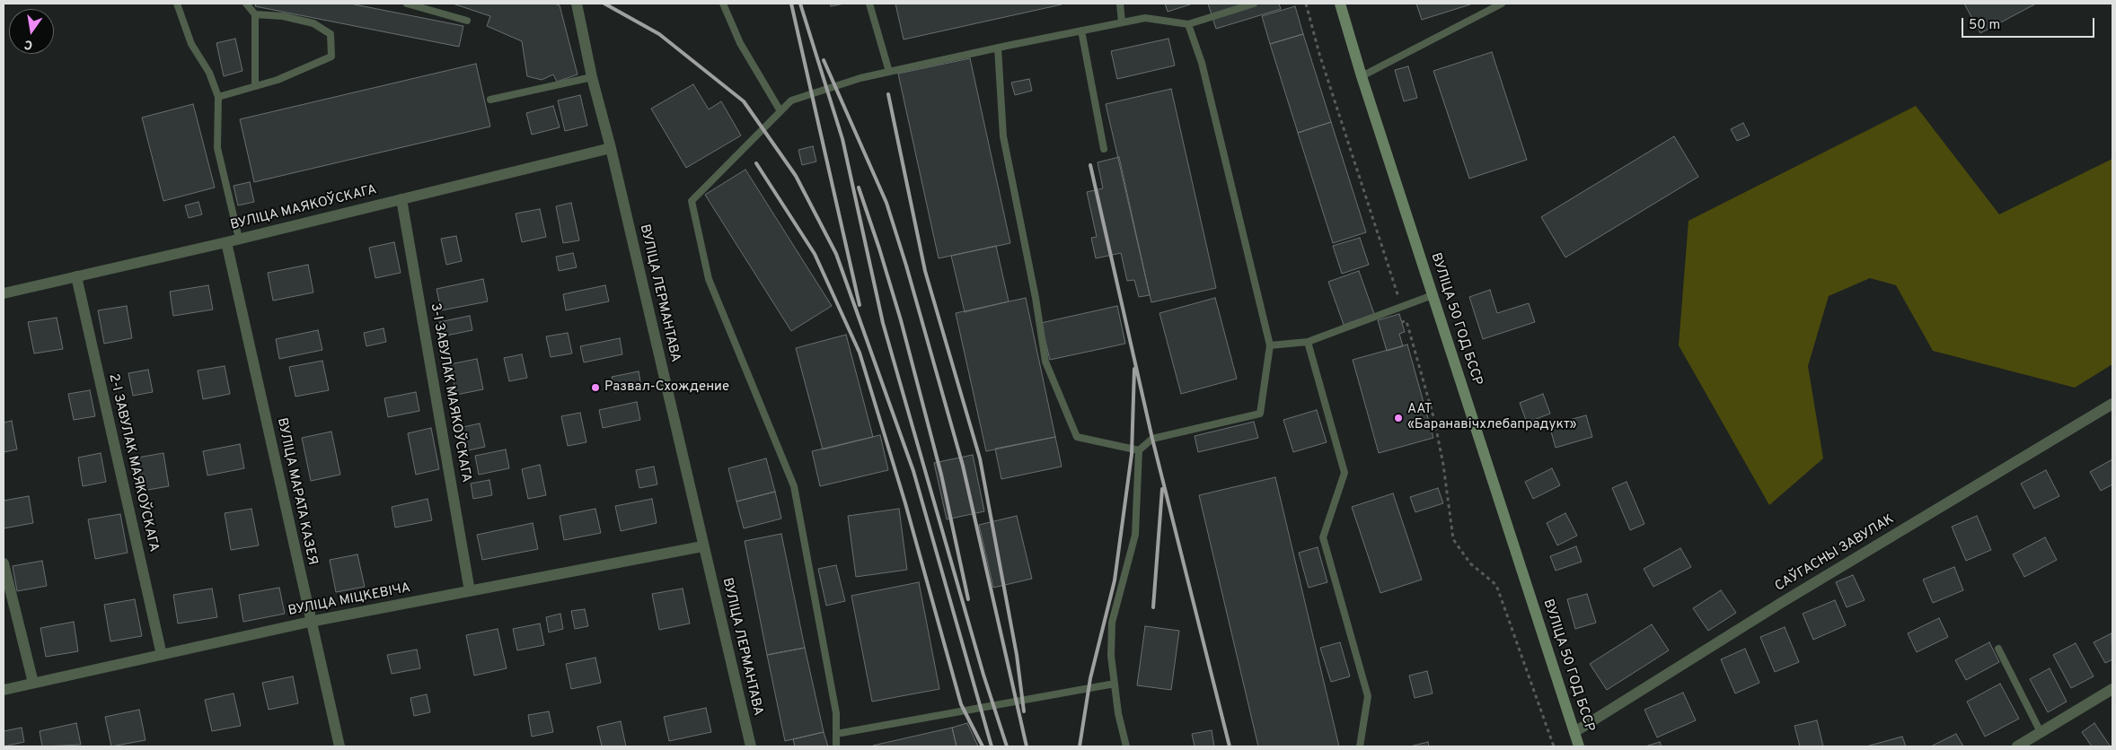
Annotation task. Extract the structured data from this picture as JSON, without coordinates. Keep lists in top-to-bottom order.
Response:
{
  "streets": {
    "main road": ["ВУЛІЦА 50 ГОД БССР"],
    "street": [
      "ВУЛІЦА МАЯКОЎСКАГА",
      "ВУЛІЦА ЛЕРМАНТАВА",
      "3-І ЗАВУЛАК МАЯКОЎСКАГА",
      "2-І ЗАВУЛАК МАЯКОЎСКАГА",
      "ВУЛІЦА МАРАТА КАЗЕЯ",
      "САЎГАСНЫ ЗАВУЛАК",
      "ВУЛІЦА МІЦКЕВІЧА"
    ]
  },
  "crossings": [
    ["ВУЛІЦА МАЯКОЎСКАГА", "ВУЛІЦА ЛЕРМАНТАВА"],
    ["ВУЛІЦА МАЯКОЎСКАГА", "3-І ЗАВУЛАК МАЯКОЎСКАГА"],
    ["ВУЛІЦА МАЯКОЎСКАГА", "2-І ЗАВУЛАК МАЯКОЎСКАГА"],
    ["ВУЛІЦА МАЯКОЎСКАГА", "ВУЛІЦА МАРАТА КАЗЕЯ"],
    ["ВУЛІЦА ЛЕРМАНТАВА", "ВУЛІЦА МІЦКЕВІЧА"],
    ["ВУЛІЦА 50 ГОД БССР", "САЎГАСНЫ ЗАВУЛАК"],
    ["3-І ЗАВУЛАК МАЯКОЎСКАГА", "ВУЛІЦА МІЦКЕВІЧА"],
    ["2-І ЗАВУЛАК МАЯКОЎСКАГА", "ВУЛІЦА МІЦКЕВІЧА"],
    ["ВУЛІЦА МАРАТА КАЗЕЯ", "ВУЛІЦА МІЦКЕВІЧА"]
  ],
  "places": ["Развал-Схождение", "ААТ «Баранавічхлебапрадукт»"],
  "scale_bar": "50 m",
  "north": "bottom"
}
